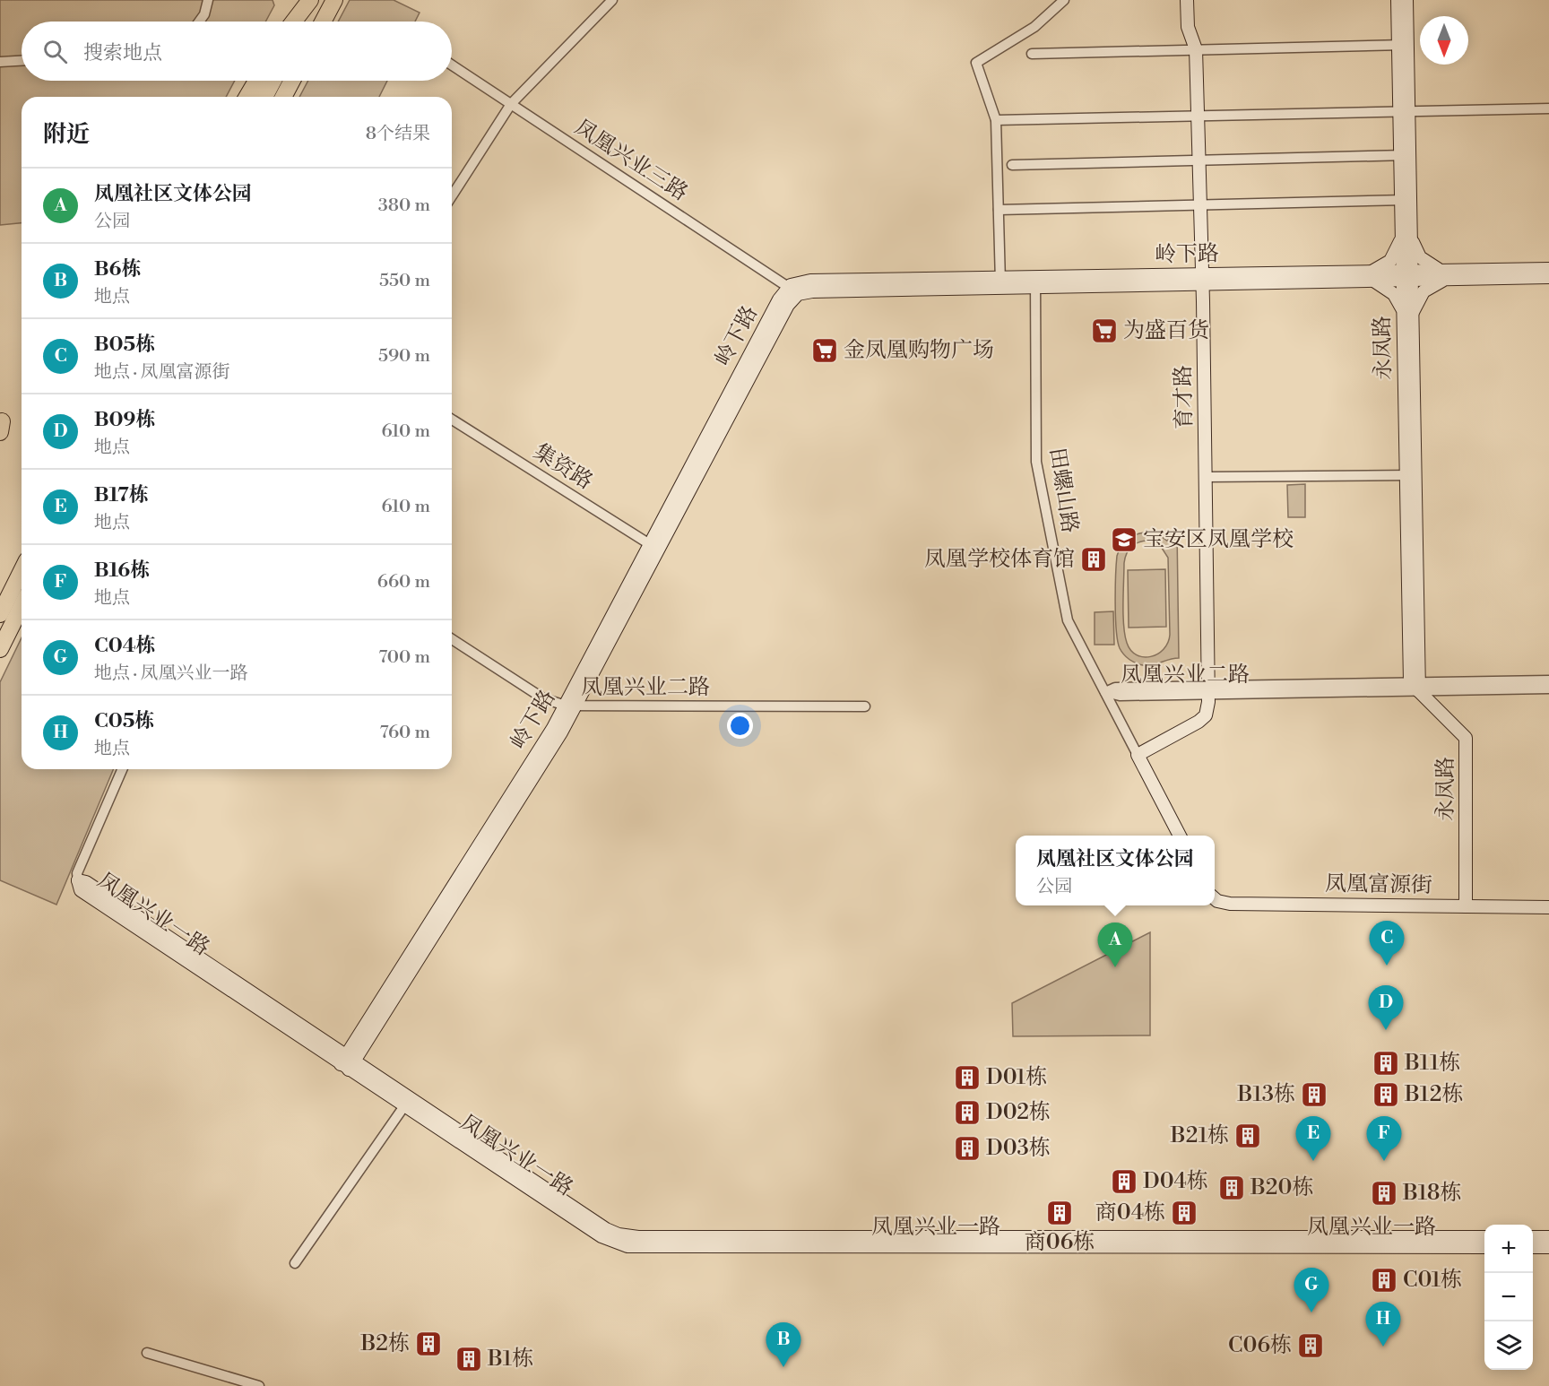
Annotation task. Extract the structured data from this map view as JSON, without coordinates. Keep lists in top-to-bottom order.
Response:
{
  "streets": {
    "street": [
      "凤凰兴业三路",
      "岭下路",
      "永凤路",
      "育才路",
      "集资路",
      "田螺山路",
      "凤凰兴业二路",
      "凤凰富源街",
      "凤凰兴业一路"
    ]
  },
  "crossings": [
    ["凤凰兴业三路", "岭下路"],
    ["岭下路", "永凤路"],
    ["岭下路", "育才路"],
    ["岭下路", "集资路"],
    ["岭下路", "田螺山路"],
    ["岭下路", "凤凰兴业二路"],
    ["岭下路", "凤凰兴业一路"],
    ["永凤路", "凤凰兴业二路"],
    ["永凤路", "凤凰富源街"],
    ["育才路", "田螺山路"],
    ["育才路", "凤凰兴业二路"],
    ["田螺山路", "凤凰兴业二路"]
  ],
  "places": {
    "supermarket": ["为盛百货", "金凤凰购物广场"],
    "school or university": ["宝安区凤凰学校"],
    "building": [
      "凤凰学校体育馆",
      "B11栋",
      "D01栋",
      "B13栋",
      "B12栋",
      "D02栋",
      "B21栋",
      "D03栋",
      "D04栋",
      "B20栋",
      "B18栋",
      "商06栋",
      "商04栋",
      "C01栋",
      "B2栋",
      "C06栋",
      "B1栋"
    ]
  },
  "north": "bottom",
  "page": {
    "search": "搜索地点",
    "heading": ["附近", "8个结果"],
    "list": [
      {
        "mark": "A",
        "name": "凤凰社区文体公园",
        "note": "公园",
        "value": "380 m"
      },
      {
        "mark": "B",
        "name": "B6栋",
        "note": "地点",
        "value": "550 m"
      },
      {
        "mark": "C",
        "name": "B05栋",
        "note": "地点 · 凤凰富源街",
        "value": "590 m"
      },
      {
        "mark": "D",
        "name": "B09栋",
        "note": "地点",
        "value": "610 m"
      },
      {
        "mark": "E",
        "name": "B17栋",
        "note": "地点",
        "value": "610 m"
      },
      {
        "mark": "F",
        "name": "B16栋",
        "note": "地点",
        "value": "660 m"
      },
      {
        "mark": "G",
        "name": "C04栋",
        "note": "地点 · 凤凰兴业一路",
        "value": "700 m"
      },
      {
        "mark": "H",
        "name": "C05栋",
        "note": "地点",
        "value": "760 m"
      }
    ],
    "popup": ["凤凰社区文体公园", "公园"],
    "pins": [
      "C",
      "A",
      "D",
      "E",
      "F",
      "G",
      "H",
      "B"
    ],
    "map_buttons": ["+", "−"]
  }
}
